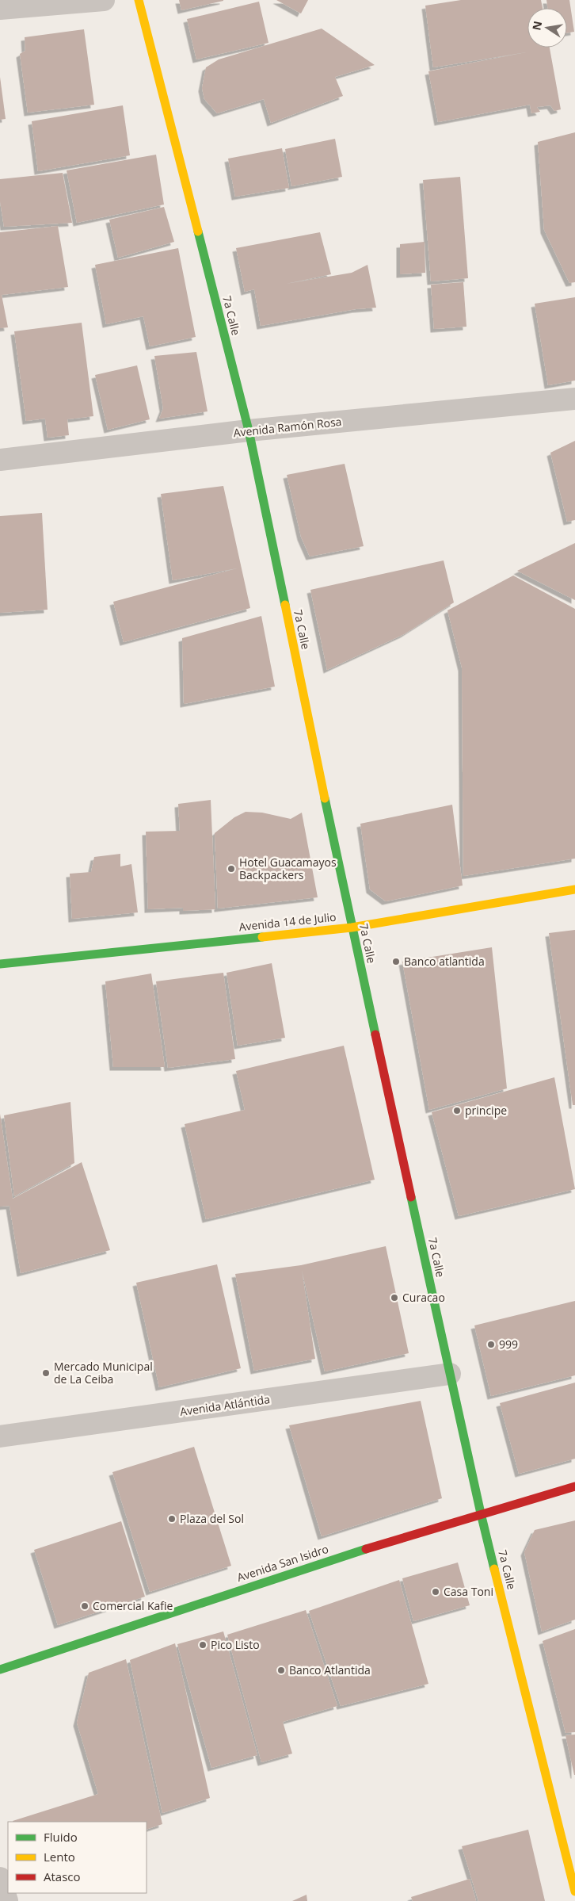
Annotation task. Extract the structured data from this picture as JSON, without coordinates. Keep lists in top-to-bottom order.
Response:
{
  "streets": {
    "street": [
      "7a Calle",
      "Avenida Ramón Rosa",
      "Avenida 14 de Julio",
      "Avenida Atlántida",
      "Avenida San Isidro"
    ]
  },
  "crossings": [
    ["7a Calle", "Avenida Ramón Rosa"],
    ["7a Calle", "Avenida 14 de Julio"],
    ["7a Calle", "Avenida Atlántida"],
    ["7a Calle", "Avenida San Isidro"]
  ],
  "places": [
    "Hotel Guacamayos Backpackers",
    "Banco atlantida",
    "principe",
    "Curacao",
    "999",
    "Mercado Municipal de La Ceiba",
    "Plaza del Sol",
    "Casa Toni",
    "Comercial Kafie",
    "Pico Listo",
    "Banco Atlantida"
  ],
  "legend": ["Fluido", "Lento", "Atasco"],
  "north": "left"
}
